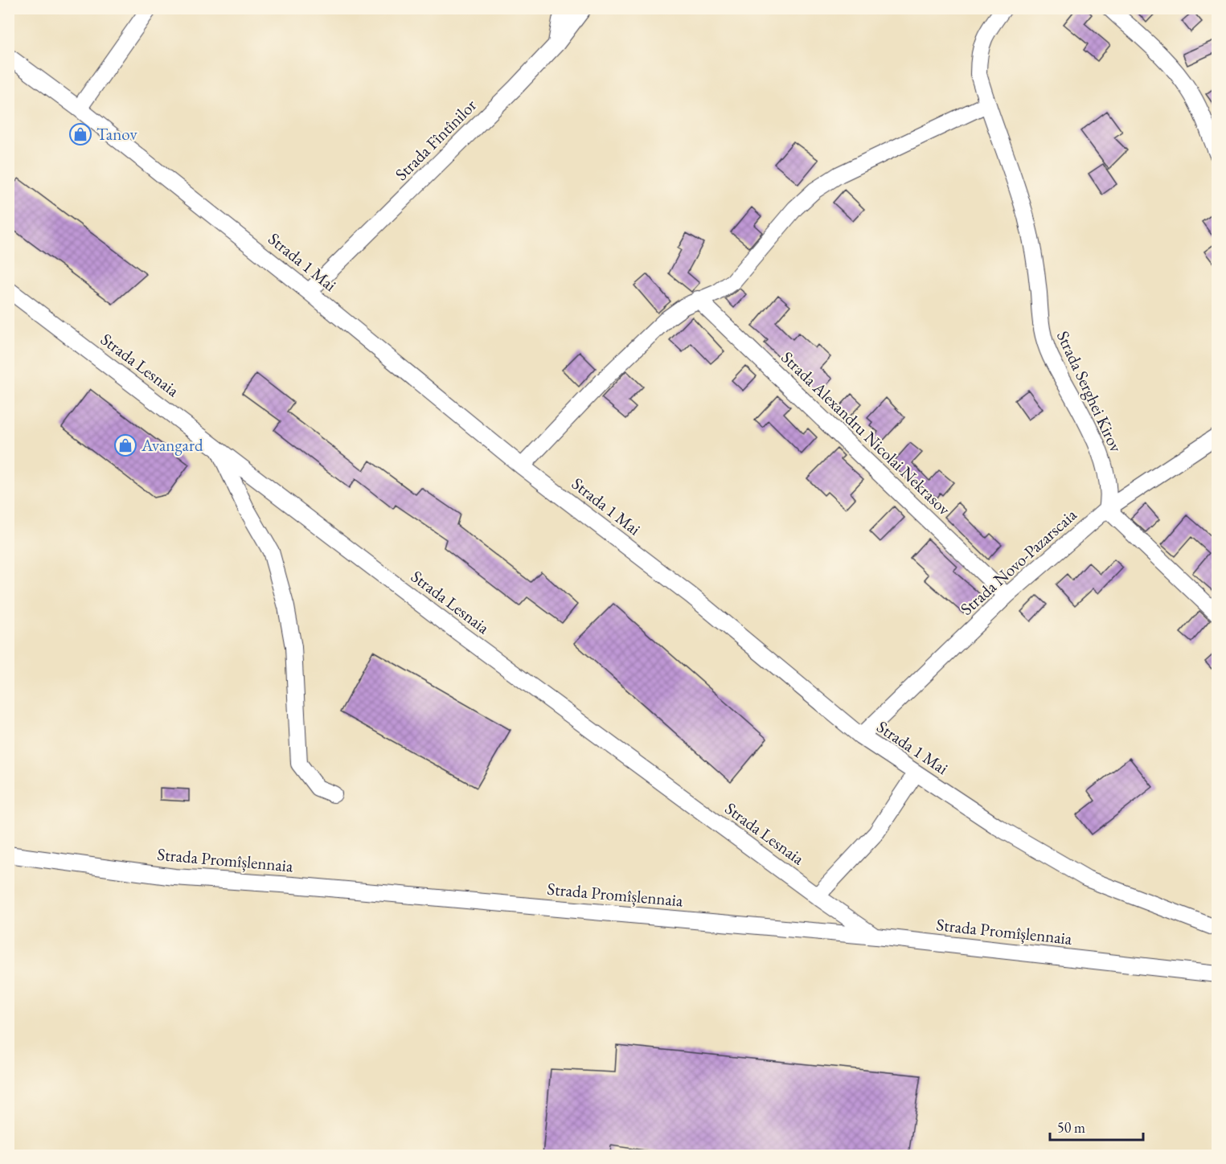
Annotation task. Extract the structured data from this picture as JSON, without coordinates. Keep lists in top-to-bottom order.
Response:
{
  "streets": {
    "street": [
      "Strada Fîntînilor",
      "Strada 1 Mai",
      "Strada Lesnaia",
      "Strada Serghei Kirov",
      "Strada Alexandru Nicolai Nekrasov",
      "Strada Novo-Pazarscaia",
      "Strada Promîșlennaia"
    ]
  },
  "crossings": [
    ["Strada Fîntînilor", "Strada 1 Mai"],
    ["Strada 1 Mai", "Strada Novo-Pazarscaia"],
    ["Strada Lesnaia", "Strada Promîșlennaia"],
    ["Strada Serghei Kirov", "Strada Novo-Pazarscaia"],
    ["Strada Alexandru Nicolai Nekrasov", "Strada Novo-Pazarscaia"]
  ],
  "places": {
    "shop": ["Tanov", "Avangard"]
  },
  "scale_bar": "50 m"
}
